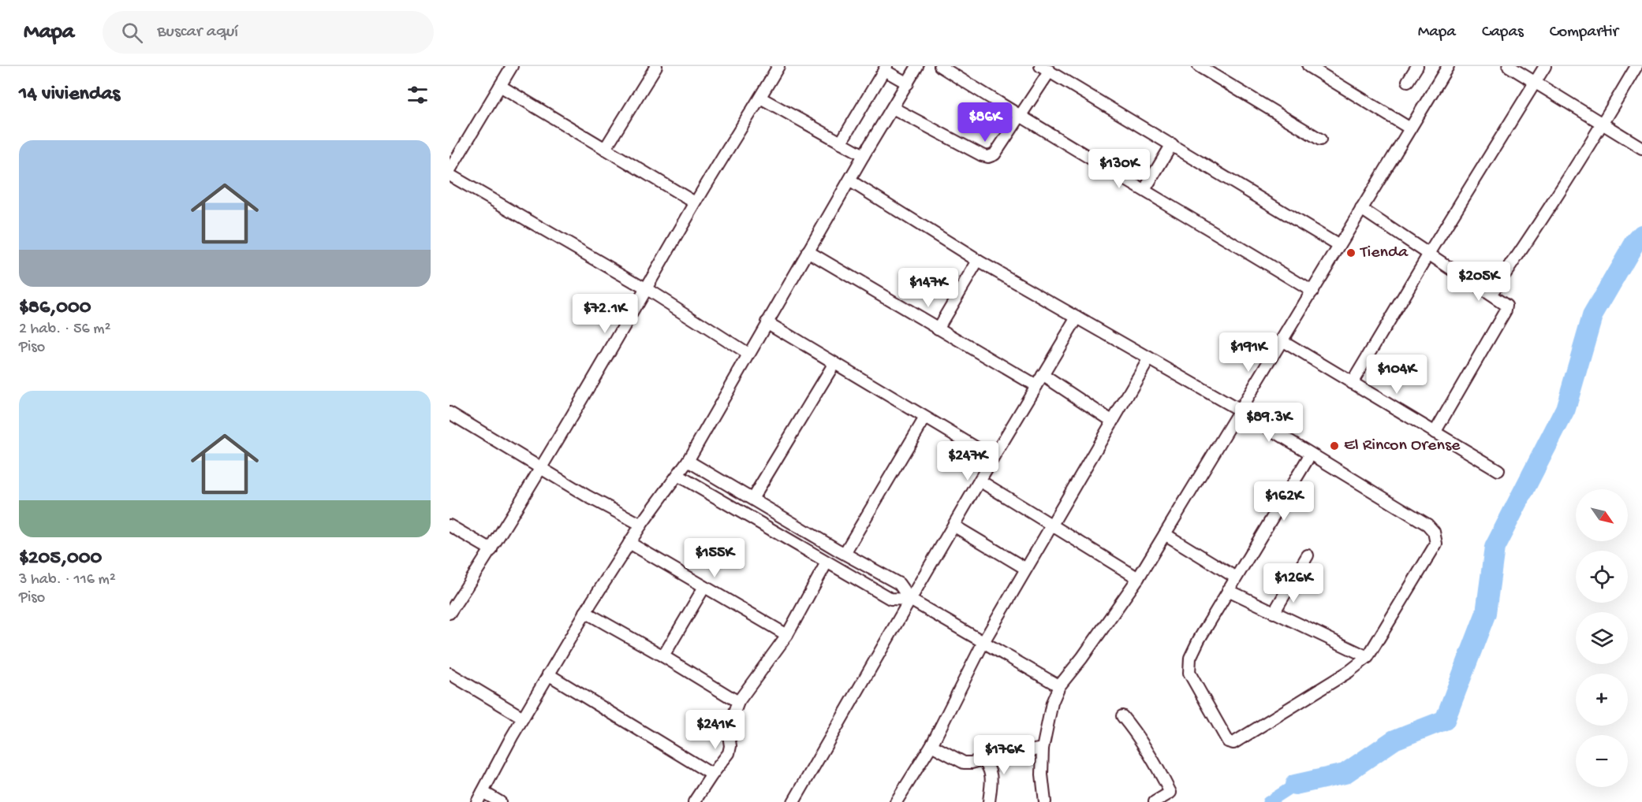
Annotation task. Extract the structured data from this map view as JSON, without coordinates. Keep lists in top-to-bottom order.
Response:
{
  "places": ["Tienda", "El Rincon Orense"],
  "north": "bottom right",
  "page": {
    "header": "Mapa",
    "search": "Buscar aquí",
    "nav": ["Mapa", "Capas", "Compartir"],
    "heading": "14 viviendas",
    "price": [
      "$86K",
      "$130K",
      "$205K",
      "$147K",
      "$72.1K",
      "$191K",
      "$104K",
      "$89.3K",
      "$247K",
      "$162K",
      "$155K",
      "$126K",
      "$241K",
      "$176K"
    ],
    "list": [
      {
        "name": "$86,000",
        "note": "2 hab. · 56 m² · Piso"
      },
      {
        "name": "$205,000",
        "note": "3 hab. · 116 m² · Piso"
      }
    ],
    "map_buttons": ["+", "−"]
  }
}
